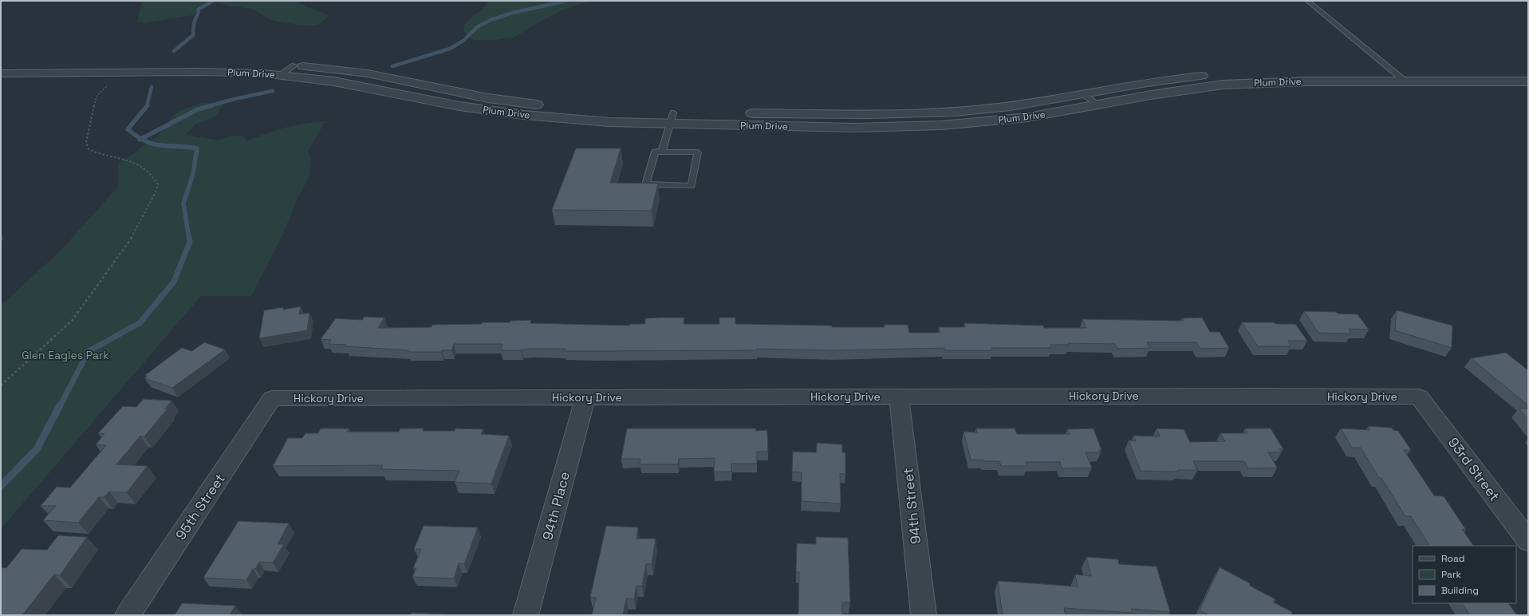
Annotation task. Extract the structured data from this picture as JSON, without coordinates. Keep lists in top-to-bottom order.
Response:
{
  "streets": {
    "street": [
      "Plum Drive",
      "Hickory Drive",
      "93rd Street",
      "94th Place",
      "94th Street",
      "95th Street"
    ]
  },
  "crossings": [
    ["Hickory Drive", "93rd Street"],
    ["Hickory Drive", "94th Place"],
    ["Hickory Drive", "94th Street"],
    ["Hickory Drive", "95th Street"]
  ],
  "parks": ["Glen Eagles Park"],
  "legend": ["Road", "Park", "Building"]
}
